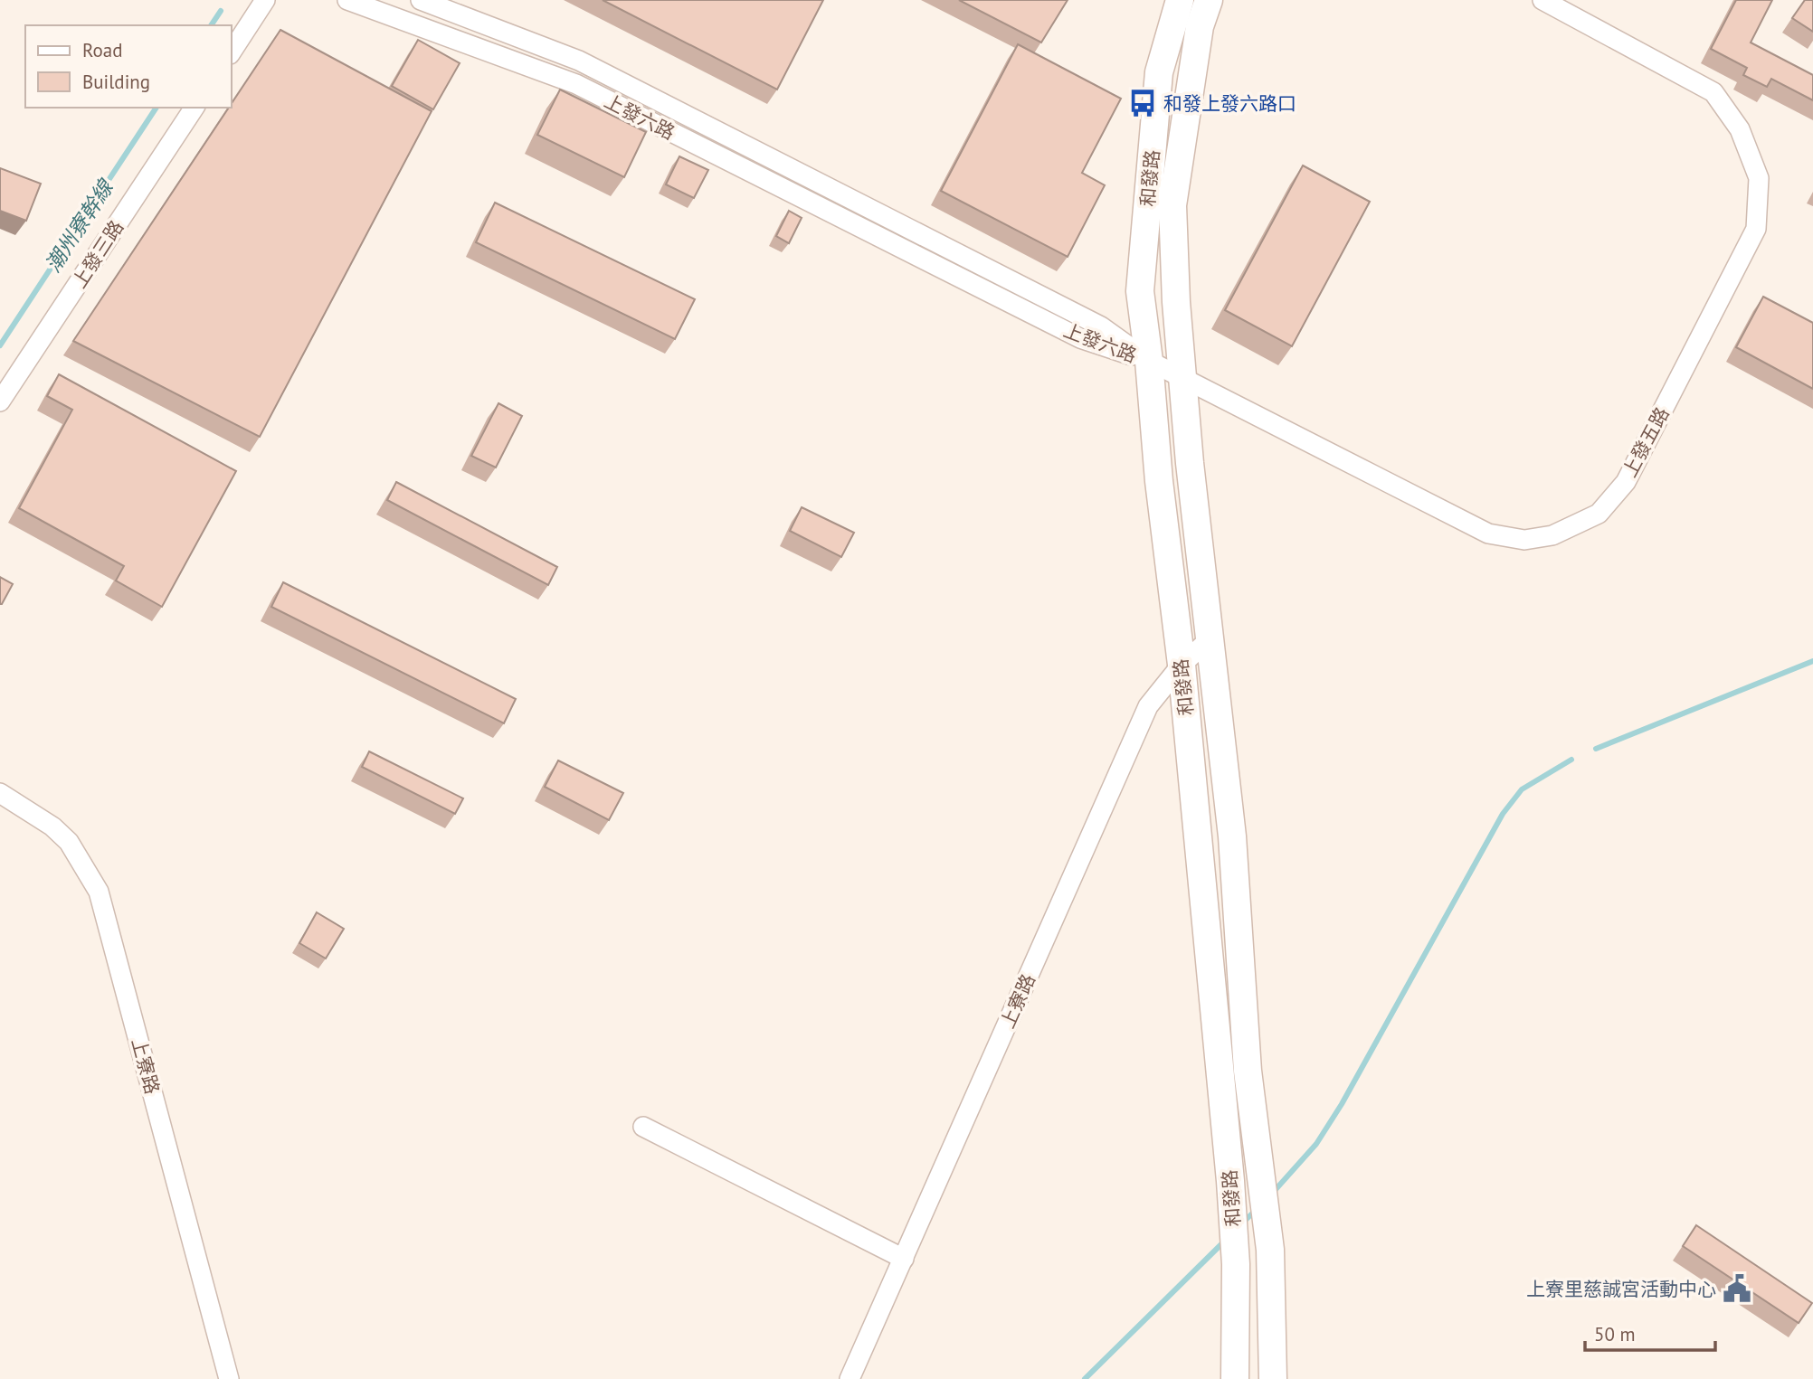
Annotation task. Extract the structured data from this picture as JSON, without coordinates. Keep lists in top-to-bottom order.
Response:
{
  "streets": {
    "street": [
      "上發六路",
      "和發路",
      "上發三路",
      "上發五路",
      "上寮路"
    ]
  },
  "crossings": [
    ["上發六路", "和發路"],
    ["上發六路", "上發五路"],
    ["和發路", "上發五路"],
    ["和發路", "上寮路"]
  ],
  "water": ["潮州寮幹線"],
  "places": {
    "bus stop": ["和發上發六路口"],
    "public building": ["上寮里慈誠宮活動中心"]
  },
  "legend": ["Road", "Building"],
  "scale_bar": "50 m"
}
